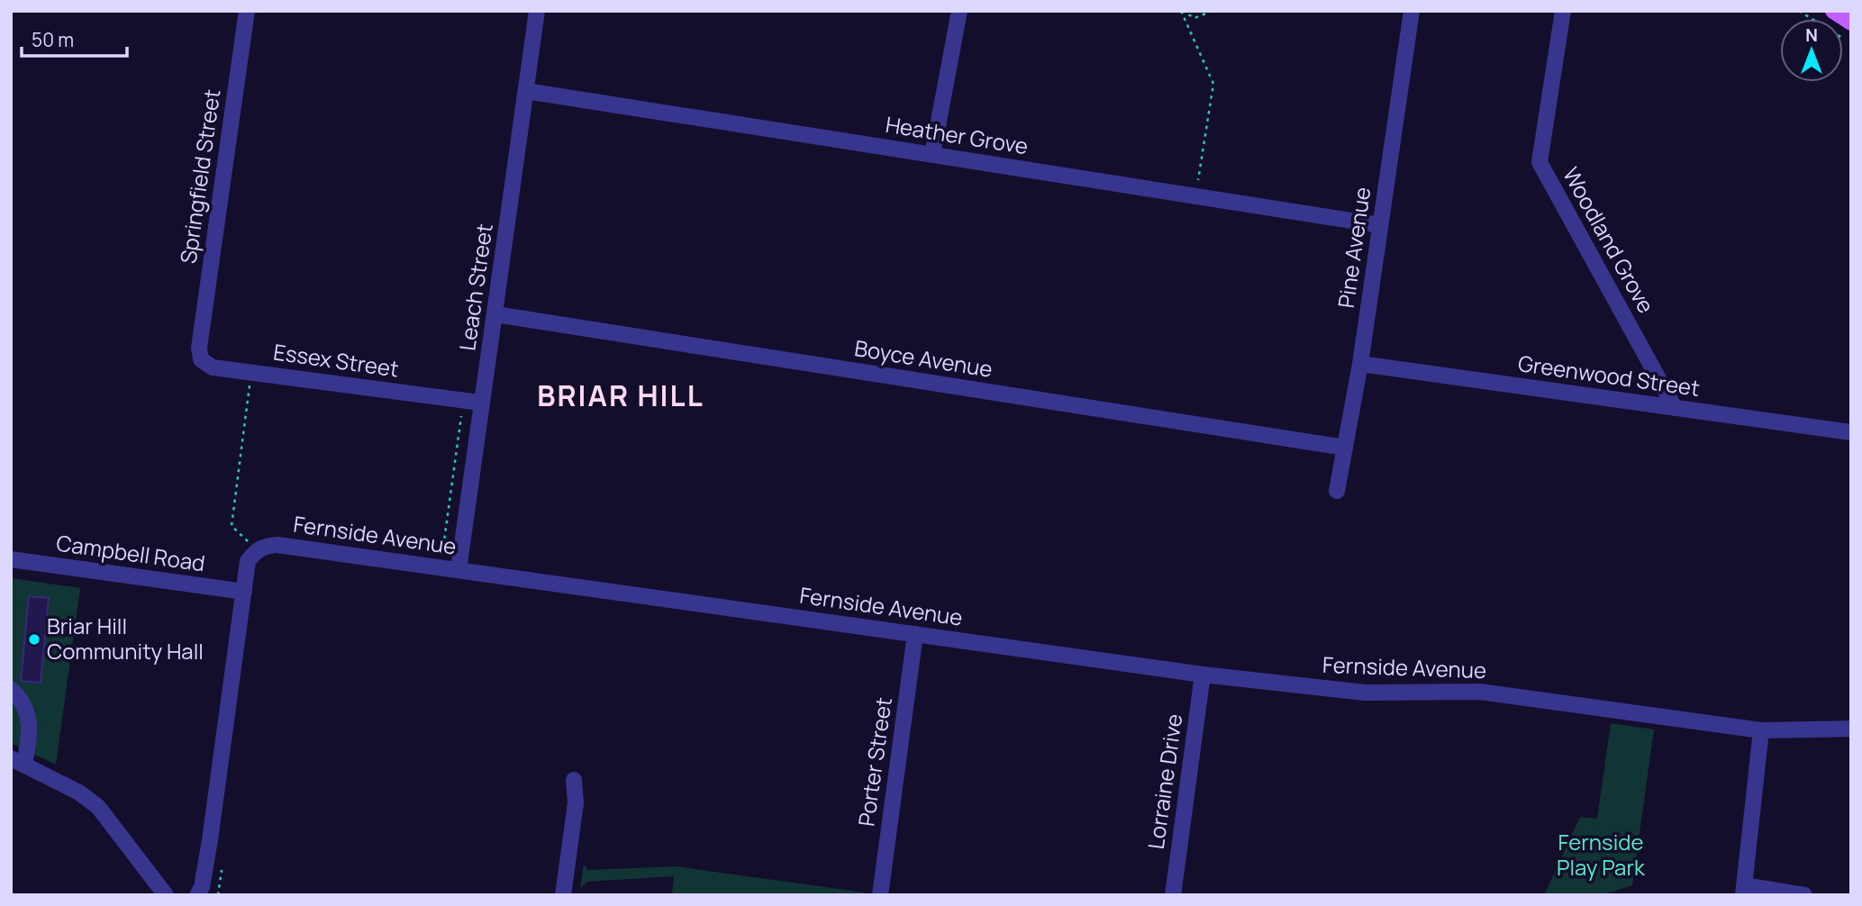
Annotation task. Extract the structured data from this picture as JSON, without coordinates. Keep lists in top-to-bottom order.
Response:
{
  "streets": {
    "street": [
      "Heather Grove",
      "Springfield Street",
      "Woodland Grove",
      "Pine Avenue",
      "Leach Street",
      "Boyce Avenue",
      "Essex Street",
      "Greenwood Street",
      "Fernside Avenue",
      "Campbell Road",
      "Porter Street",
      "Lorraine Drive"
    ]
  },
  "crossings": [
    ["Heather Grove", "Pine Avenue"],
    ["Heather Grove", "Leach Street"],
    ["Springfield Street", "Essex Street"],
    ["Woodland Grove", "Greenwood Street"],
    ["Pine Avenue", "Boyce Avenue"],
    ["Pine Avenue", "Greenwood Street"],
    ["Leach Street", "Boyce Avenue"],
    ["Leach Street", "Essex Street"],
    ["Leach Street", "Fernside Avenue"],
    ["Fernside Avenue", "Campbell Road"],
    ["Fernside Avenue", "Porter Street"],
    ["Fernside Avenue", "Lorraine Drive"]
  ],
  "districts": ["BRIAR HILL"],
  "parks": ["Fernside Play Park"],
  "places": ["Briar Hill Community Hall"],
  "scale_bar": "50 m",
  "north": "top"
}
